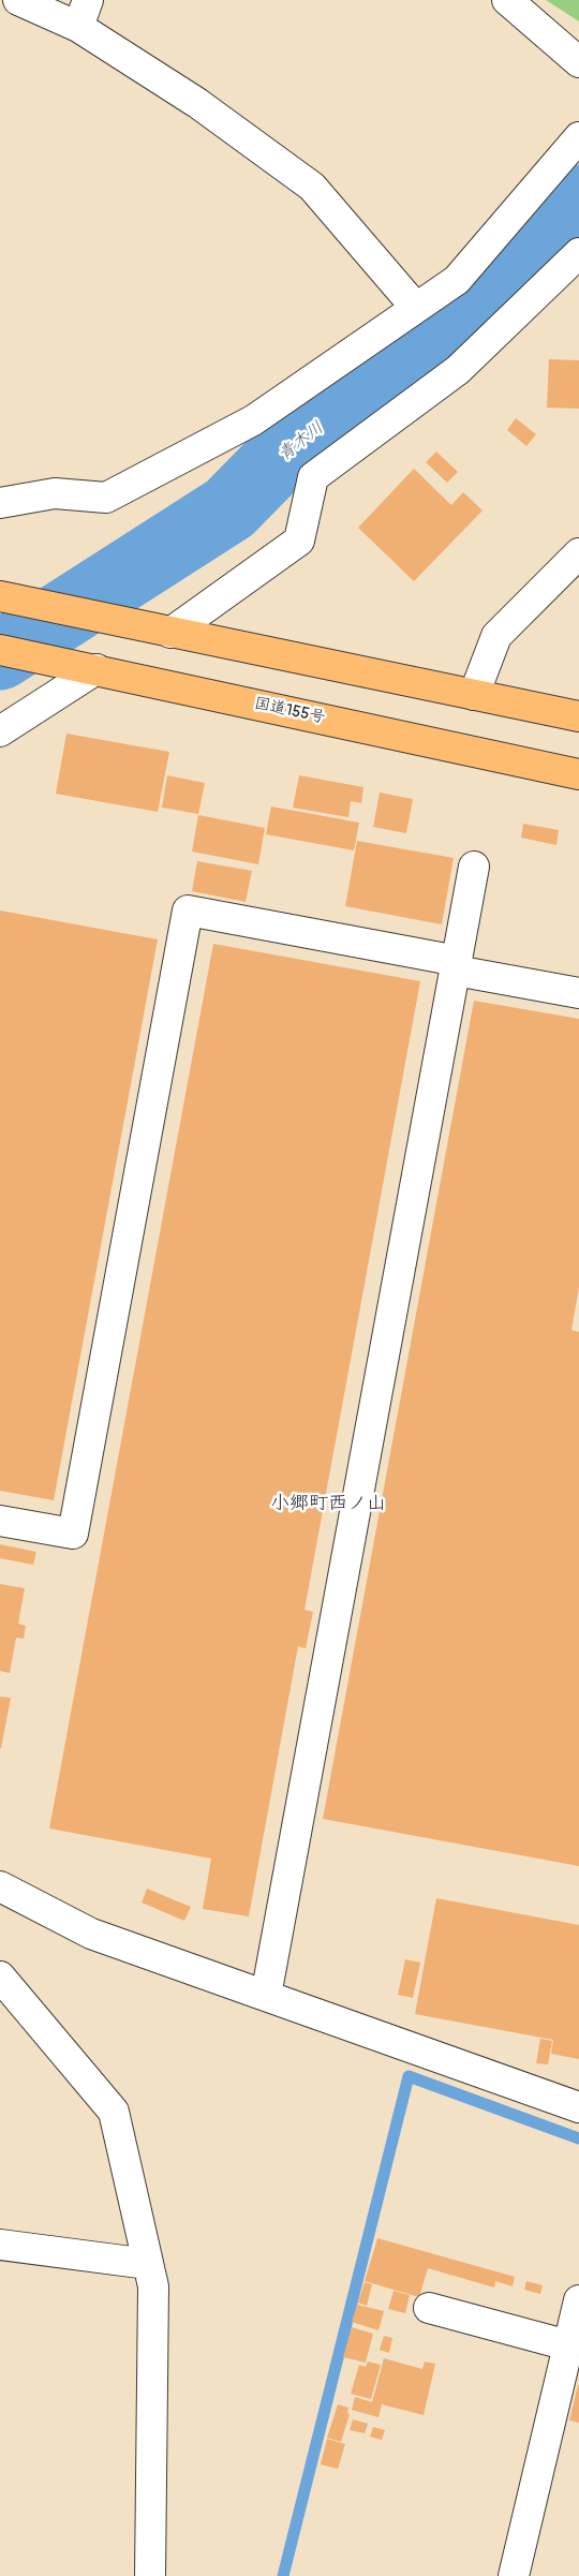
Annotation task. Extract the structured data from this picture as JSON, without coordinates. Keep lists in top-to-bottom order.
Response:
{
  "streets": {
    "highway": ["国道155号"]
  },
  "districts": ["小郷町西ノ山"],
  "water": ["青木川"]
}
